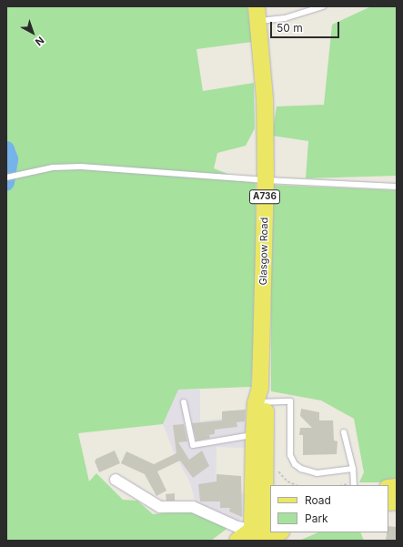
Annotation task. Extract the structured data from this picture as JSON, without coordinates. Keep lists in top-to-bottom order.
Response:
{
  "streets": {
    "main road": ["A736", "Glasgow Road"]
  },
  "legend": ["Road", "Park"],
  "scale_bar": "50 m",
  "north": "bottom right"
}
